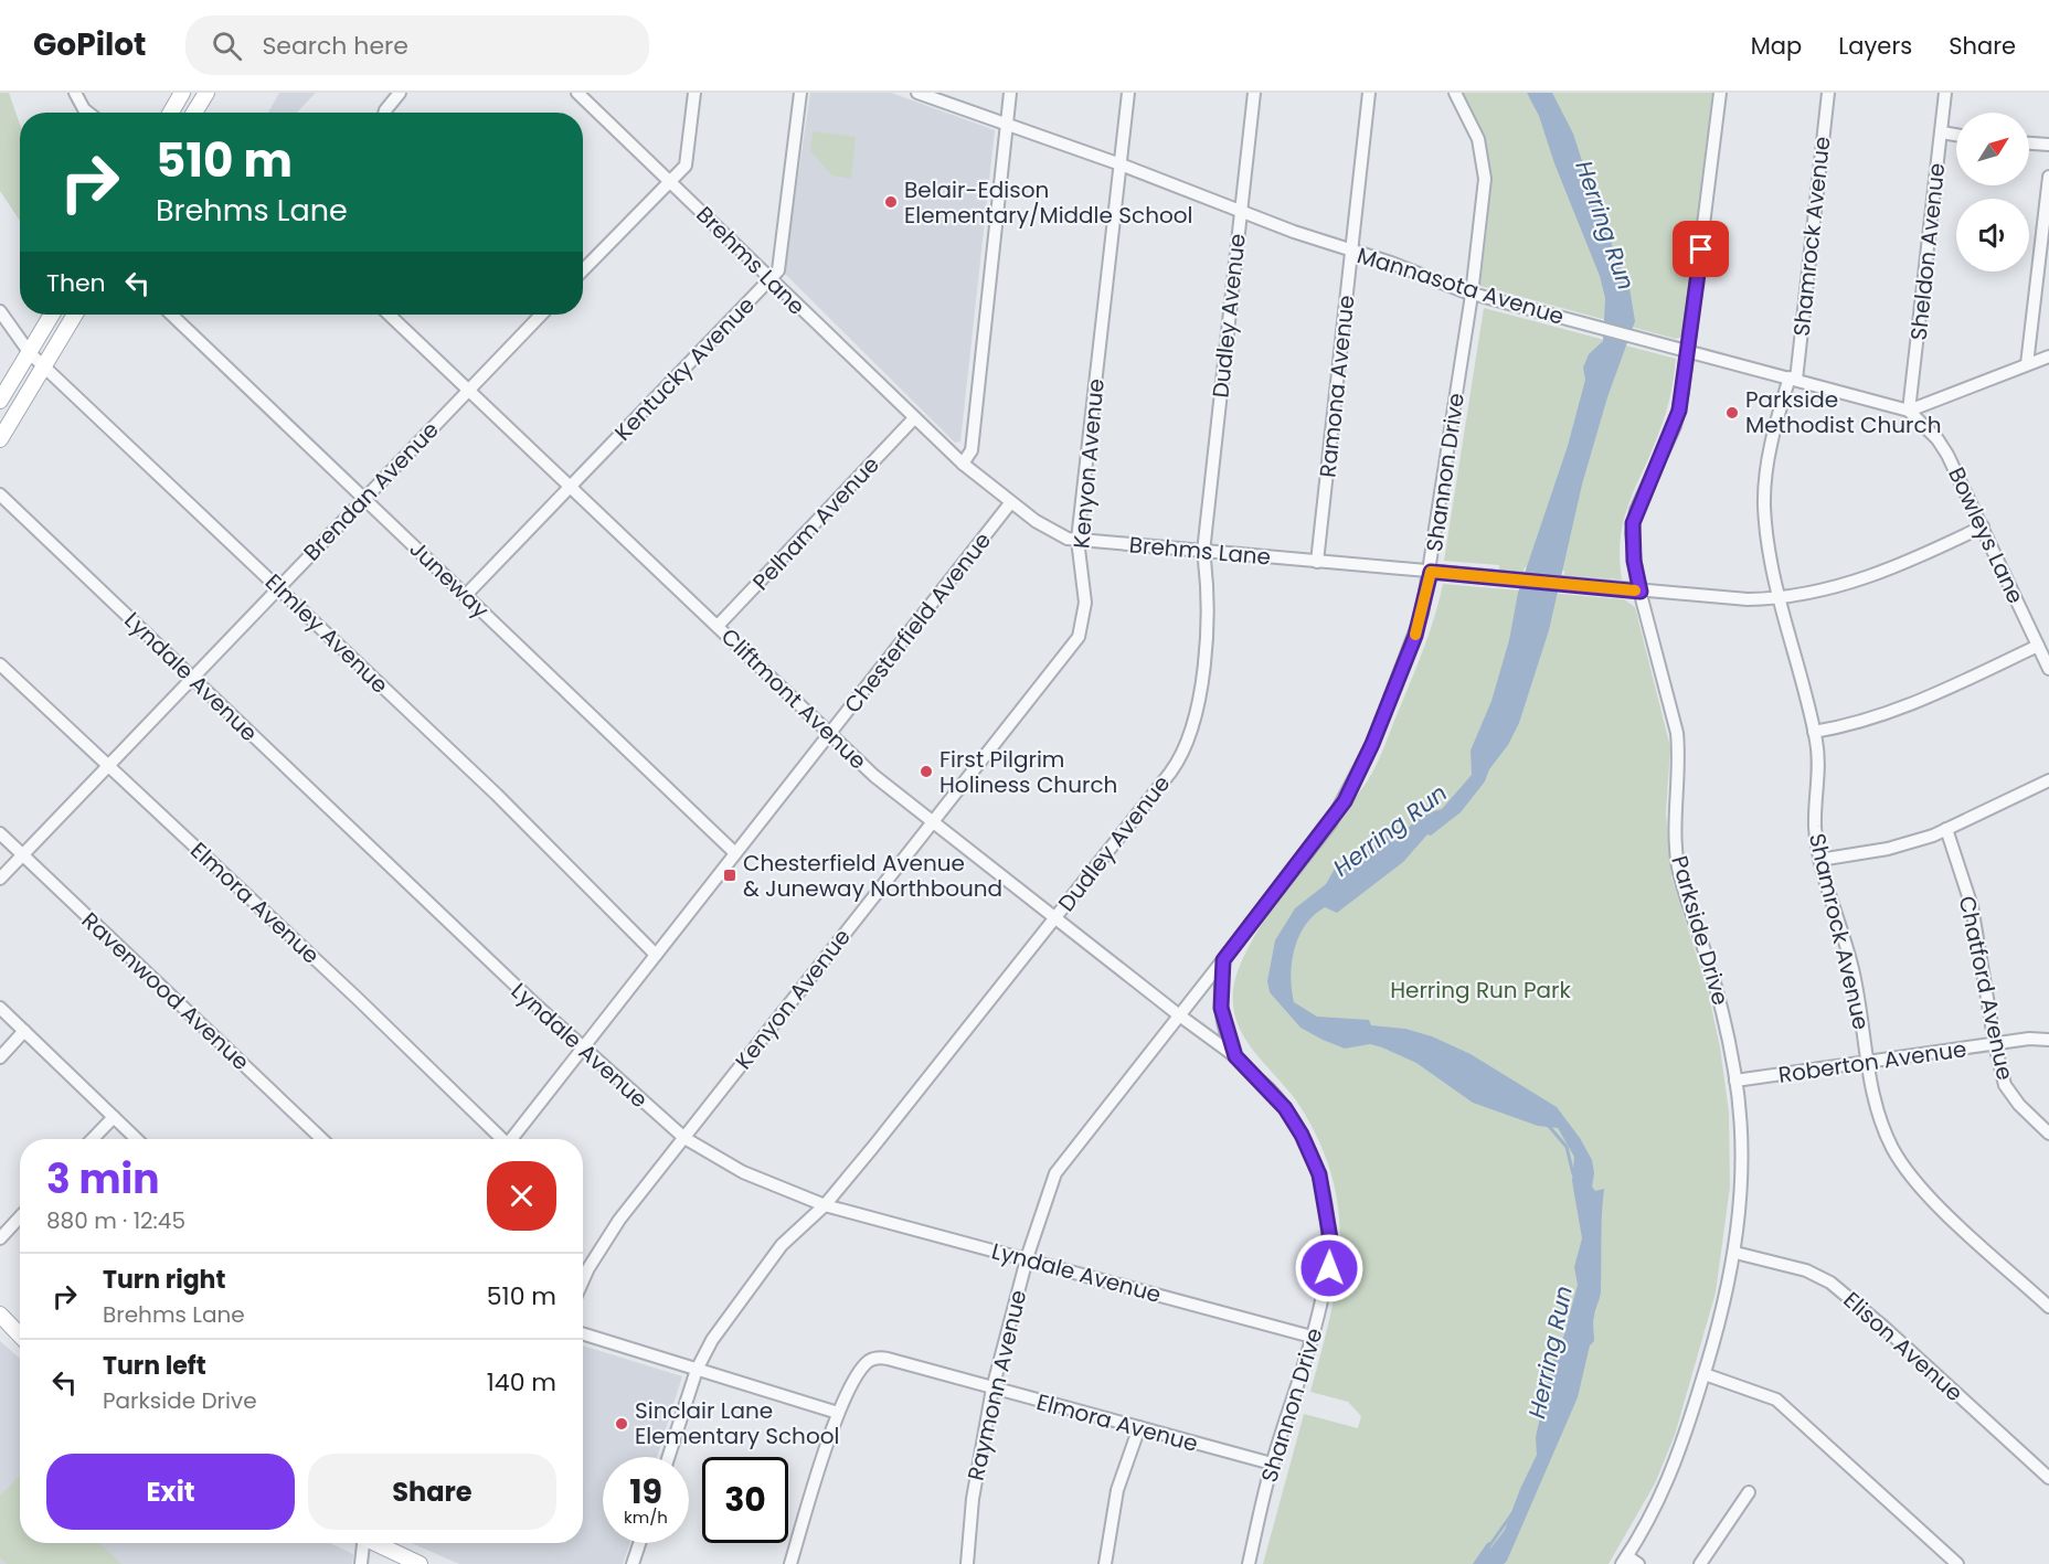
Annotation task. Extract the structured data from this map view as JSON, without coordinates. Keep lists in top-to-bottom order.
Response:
{
  "streets": {
    "street": [
      "Shamrock Avenue",
      "Sheldon Avenue",
      "Brehms Lane",
      "Mannasota Avenue",
      "Dudley Avenue",
      "Kentucky Avenue",
      "Ramona Avenue",
      "Kenyon Avenue",
      "Shannon Drive",
      "Brendan Avenue",
      "Pelham Avenue",
      "Bowleys Lane",
      "Juneway",
      "Chesterfield Avenue",
      "Elmley Avenue",
      "Lyndale Avenue",
      "Cliftmont Avenue",
      "Elmora Avenue",
      "Parkside Drive",
      "Chatford Avenue",
      "Ravenwood Avenue",
      "Roberton Avenue",
      "Elison Avenue",
      "Raymonn Avenue"
    ]
  },
  "crossings": [
    ["Shamrock Avenue", "Brehms Lane"],
    ["Shamrock Avenue", "Mannasota Avenue"],
    ["Shamrock Avenue", "Roberton Avenue"],
    ["Sheldon Avenue", "Mannasota Avenue"],
    ["Sheldon Avenue", "Bowleys Lane"],
    ["Brehms Lane", "Dudley Avenue"],
    ["Brehms Lane", "Kentucky Avenue"],
    ["Brehms Lane", "Ramona Avenue"],
    ["Brehms Lane", "Kenyon Avenue"],
    ["Brehms Lane", "Shannon Drive"],
    ["Brehms Lane", "Pelham Avenue"],
    ["Brehms Lane", "Bowleys Lane"],
    ["Brehms Lane", "Chesterfield Avenue"],
    ["Brehms Lane", "Parkside Drive"],
    ["Mannasota Avenue", "Dudley Avenue"],
    ["Mannasota Avenue", "Ramona Avenue"],
    ["Mannasota Avenue", "Kenyon Avenue"],
    ["Mannasota Avenue", "Shannon Drive"],
    ["Mannasota Avenue", "Bowleys Lane"],
    ["Mannasota Avenue", "Parkside Drive"],
    ["Dudley Avenue", "Lyndale Avenue"],
    ["Dudley Avenue", "Cliftmont Avenue"],
    ["Kentucky Avenue", "Juneway"],
    ["Kentucky Avenue", "Cliftmont Avenue"],
    ["Kenyon Avenue", "Lyndale Avenue"],
    ["Kenyon Avenue", "Cliftmont Avenue"],
    ["Shannon Drive", "Lyndale Avenue"],
    ["Shannon Drive", "Cliftmont Avenue"],
    ["Shannon Drive", "Elmora Avenue"],
    ["Shannon Drive", "Raymonn Avenue"],
    ["Brendan Avenue", "Juneway"],
    ["Brendan Avenue", "Elmley Avenue"],
    ["Brendan Avenue", "Lyndale Avenue"],
    ["Brendan Avenue", "Cliftmont Avenue"],
    ["Brendan Avenue", "Elmora Avenue"],
    ["Brendan Avenue", "Ravenwood Avenue"],
    ["Pelham Avenue", "Cliftmont Avenue"],
    ["Juneway", "Chesterfield Avenue"],
    ["Chesterfield Avenue", "Elmley Avenue"],
    ["Chesterfield Avenue", "Lyndale Avenue"],
    ["Chesterfield Avenue", "Cliftmont Avenue"],
    ["Lyndale Avenue", "Raymonn Avenue"],
    ["Cliftmont Avenue", "Raymonn Avenue"],
    ["Elmora Avenue", "Raymonn Avenue"],
    ["Parkside Drive", "Roberton Avenue"],
    ["Parkside Drive", "Elison Avenue"],
    ["Chatford Avenue", "Roberton Avenue"]
  ],
  "water": ["Herring Run"],
  "parks": ["Herring Run Park"],
  "places": {
    "other": [
      "Belair-Edison Elementary/Middle School",
      "Parkside Methodist Church",
      "First Pilgrim Holiness Church",
      "Sinclair Lane Elementary School"
    ],
    "transit": ["Chesterfield Avenue & Juneway Northbound"]
  },
  "north": "top right",
  "page": {
    "header": "GoPilot",
    "search": "Search here",
    "nav": ["Map", "Layers", "Share"],
    "turn": ["510 m", "Brehms Lane"],
    "then": "Then",
    "heading": ["3 min", "880 m · 12:45"],
    "list": [
      {
        "name": "Turn right",
        "note": "Brehms Lane",
        "value": "510 m"
      },
      {
        "name": "Turn left",
        "note": "Parkside Drive",
        "value": "140 m"
      }
    ],
    "buttons": ["Exit", "Share"],
    "speed": "19 km/h",
    "limit": "30"
  }
}
